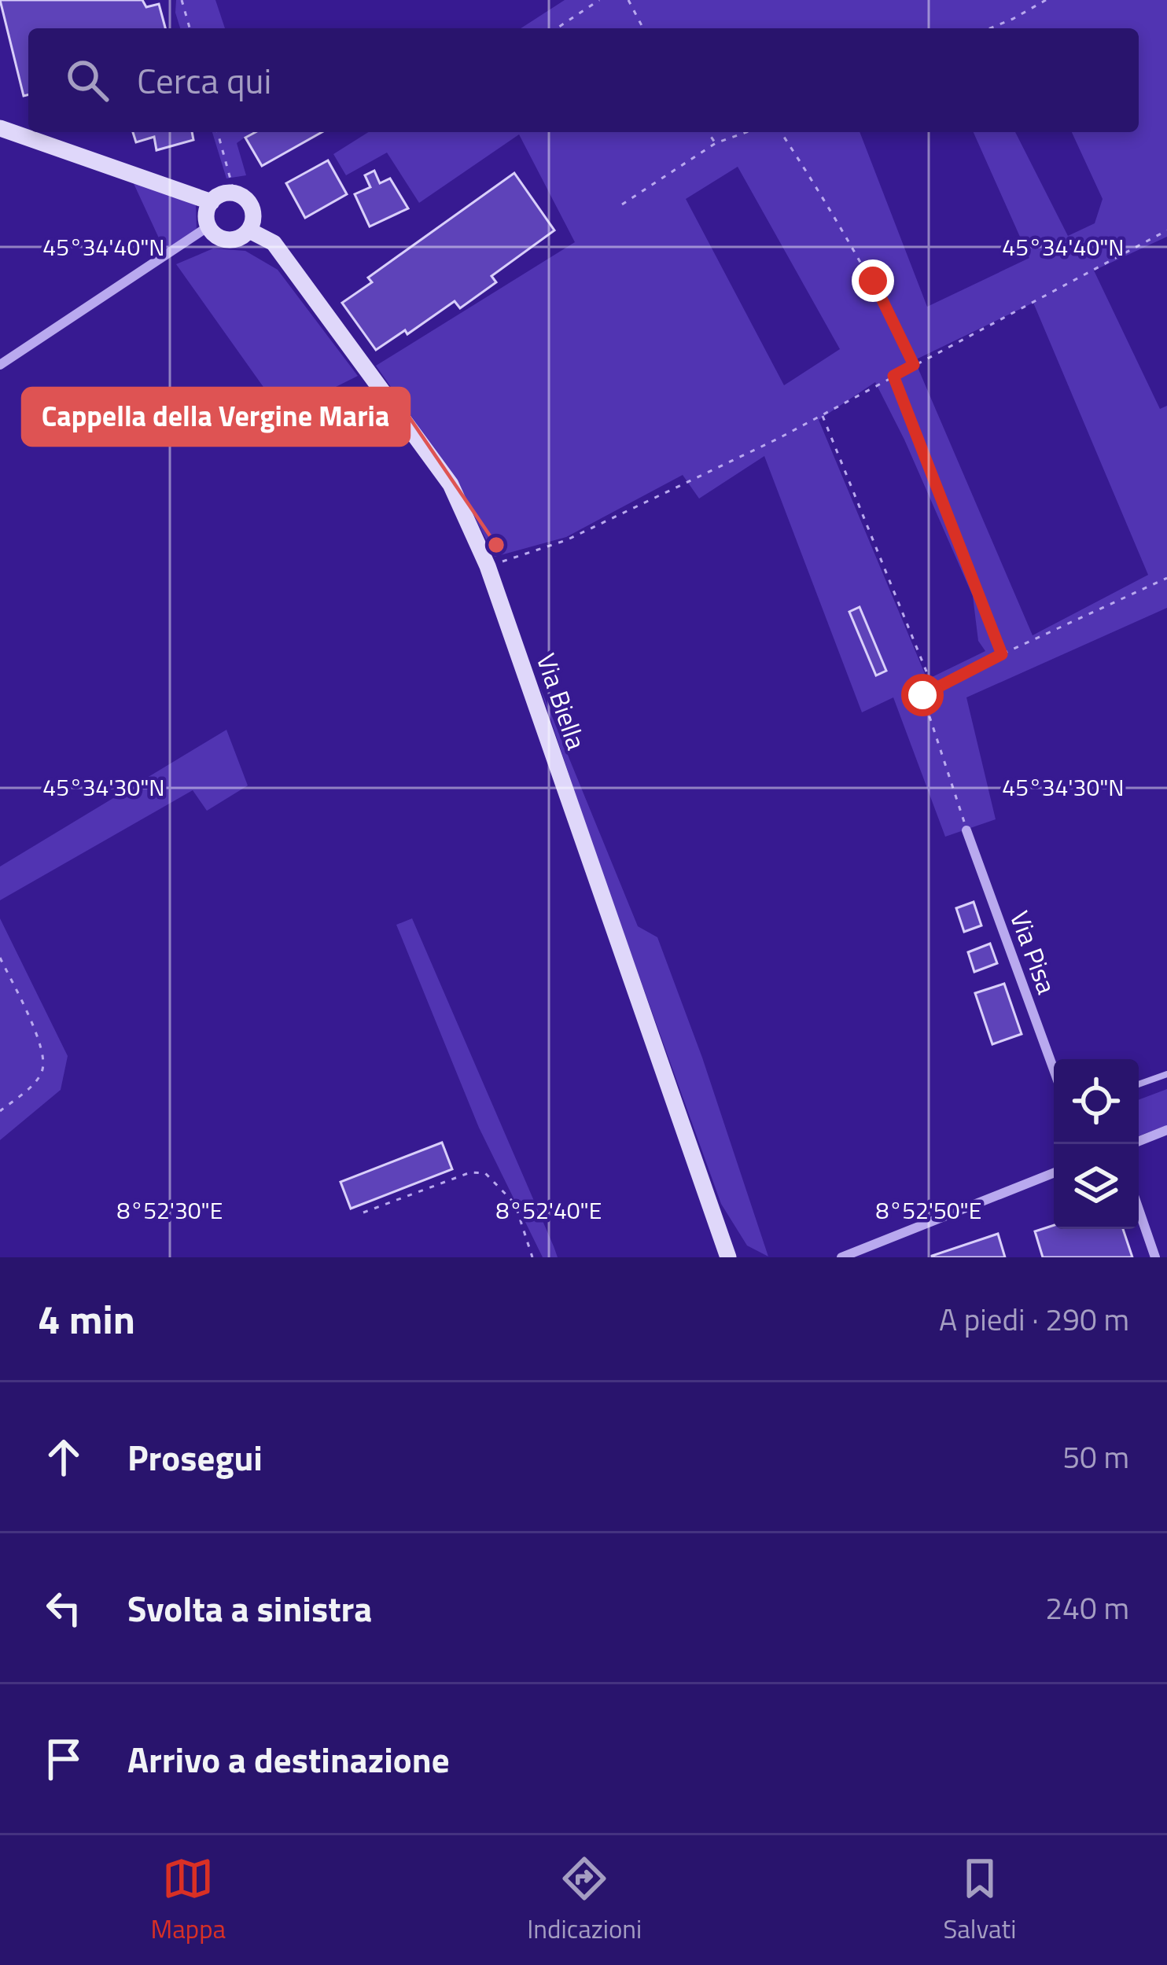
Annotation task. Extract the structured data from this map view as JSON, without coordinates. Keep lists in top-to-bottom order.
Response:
{
  "streets": {
    "street": ["Via Biella", "Via Pisa"]
  },
  "places": ["Cappella della Vergine Maria"],
  "page": {
    "search": "Cerca qui",
    "heading": ["4 min", "A piedi · 290 m"],
    "list": [
      ["Prosegui", "50 m"],
      ["Svolta a sinistra", "240 m"],
      "Arrivo a destinazione"
    ],
    "nav": ["Mappa", "Indicazioni", "Salvati"]
  },
  "coordinates": [
    "45°34'40\"N",
    "45°34'30\"N",
    "8°52'30\"E",
    "8°52'40\"E",
    "8°52'50\"E"
  ]
}
